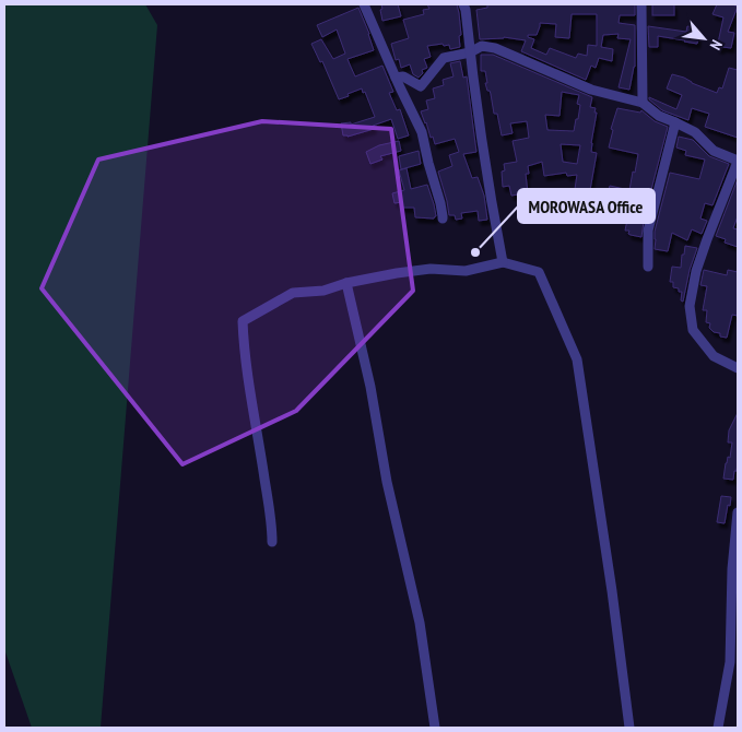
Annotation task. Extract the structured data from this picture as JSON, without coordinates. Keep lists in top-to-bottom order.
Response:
{
  "places": ["MOROWASA Office"],
  "north": "bottom right"
}
